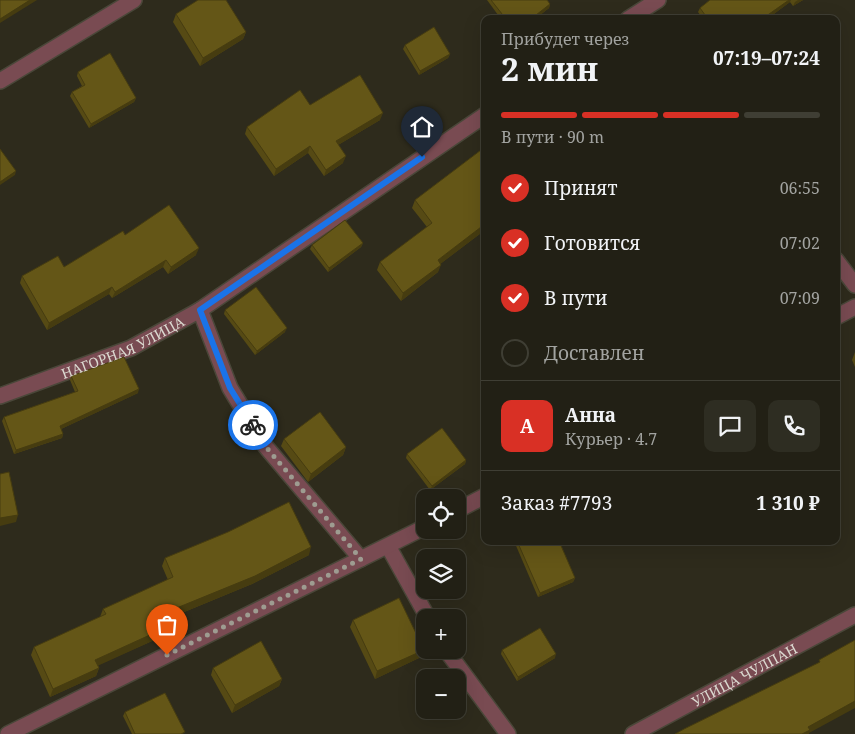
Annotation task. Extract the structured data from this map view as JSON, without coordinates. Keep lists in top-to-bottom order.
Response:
{
  "streets": {
    "street": ["НАГОРНАЯ УЛИЦА", "УЛИЦА ЧУЛПАН"]
  },
  "page": {
    "heading": ["2 мин", "Прибудет через", "07:19–07:24"],
    "panel": [
      "Анна",
      "Курьер · 4.7",
      "Заказ #7793",
      "1 310 ₽"
    ],
    "bar": "В пути · 90 m",
    "list": [
      ["Принят", "06:55"],
      ["Готовится", "07:02"],
      ["В пути", "07:09"],
      "Доставлен"
    ],
    "round": "А",
    "map_buttons": ["+", "−"]
  }
}
